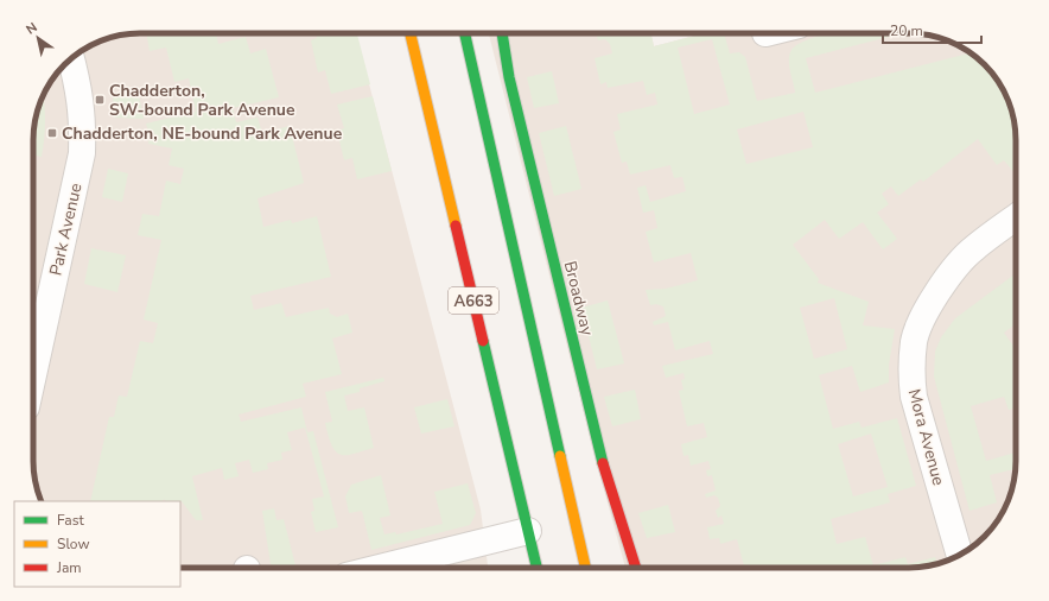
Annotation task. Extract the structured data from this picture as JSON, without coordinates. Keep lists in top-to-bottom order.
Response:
{
  "streets": {
    "main road": ["Broadway", "A663"],
    "street": ["Park Avenue", "Mora Avenue"]
  },
  "places": {
    "transit": ["Chadderton, SW-bound Park Avenue", "Chadderton, NE-bound Park Avenue"]
  },
  "legend": ["Fast", "Slow", "Jam"],
  "scale_bar": "20 m",
  "north": "top left"
}
